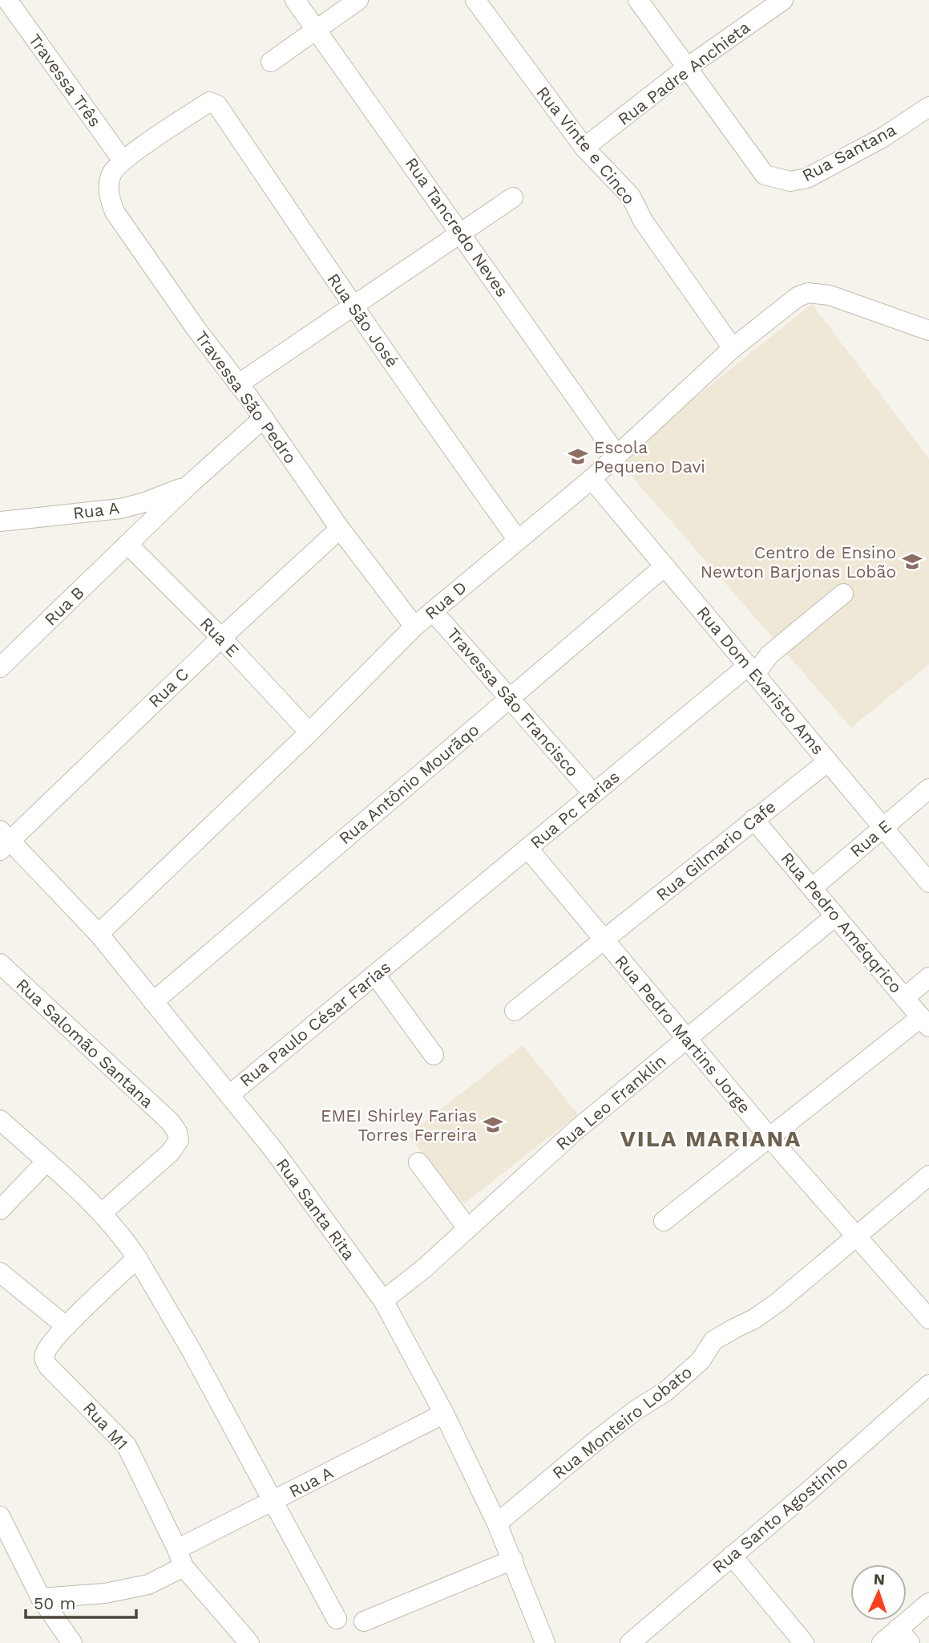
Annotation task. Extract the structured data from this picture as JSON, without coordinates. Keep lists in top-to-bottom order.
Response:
{
  "streets": {
    "street": [
      "Rua Padre Anchieta",
      "Travessa Três",
      "Rua Vinte e Cinco",
      "Rua Santana",
      "Rua Tancredo Neves",
      "Rua São José",
      "Travessa São Pedro",
      "Rua A",
      "Rua D",
      "Rua B",
      "Rua E",
      "Rua Dom Evaristo Ams",
      "Rua C",
      "Travessa São Francisco",
      "Rua Antônio Mourãqo",
      "Rua Pc Farias",
      "Rua Gilmario Cafe",
      "Rua Pedro Améqqrico",
      "Rua Paulo César Farias",
      "Rua Pedro Martins Jorge",
      "Rua Salomão Santana",
      "Rua Leo Franklin",
      "Rua Santa Rita",
      "Rua Monteiro Lobato",
      "Rua M1",
      "Rua Santo Agostinho"
    ]
  },
  "crossings": [
    ["Rua Padre Anchieta", "Rua Vinte e Cinco"],
    ["Rua Padre Anchieta", "Rua Santana"],
    ["Travessa Três", "Rua São José"],
    ["Travessa Três", "Travessa São Pedro"],
    ["Rua Vinte e Cinco", "Rua D"],
    ["Rua Tancredo Neves", "Rua D"],
    ["Rua São José", "Travessa São Pedro"],
    ["Rua São José", "Rua D"],
    ["Travessa São Pedro", "Rua A"],
    ["Travessa São Pedro", "Rua D"],
    ["Travessa São Pedro", "Rua C"],
    ["Rua A", "Rua B"],
    ["Rua A", "Rua E"],
    ["Rua A", "Rua Santa Rita"],
    ["Rua A", "Rua M1"],
    ["Rua D", "Rua E"],
    ["Rua D", "Rua Dom Evaristo Ams"],
    ["Rua D", "Travessa São Francisco"],
    ["Rua D", "Rua Santa Rita"],
    ["Rua B", "Rua E"],
    ["Rua E", "Rua Dom Evaristo Ams"],
    ["Rua E", "Rua C"],
    ["Rua E", "Rua Pedro Améqqrico"],
    ["Rua Dom Evaristo Ams", "Rua Antônio Mourãqo"],
    ["Rua Dom Evaristo Ams", "Rua Pc Farias"],
    ["Rua Dom Evaristo Ams", "Rua Gilmario Cafe"],
    ["Rua C", "Rua Santa Rita"],
    ["Travessa São Francisco", "Rua Antônio Mourãqo"],
    ["Travessa São Francisco", "Rua Pc Farias"],
    ["Rua Antônio Mourãqo", "Rua Santa Rita"],
    ["Rua Pc Farias", "Rua Paulo César Farias"],
    ["Rua Pc Farias", "Rua Pedro Martins Jorge"],
    ["Rua Gilmario Cafe", "Rua Pedro Améqqrico"],
    ["Rua Gilmario Cafe", "Rua Pedro Martins Jorge"],
    ["Rua Pedro Améqqrico", "Rua Leo Franklin"],
    ["Rua Paulo César Farias", "Rua Santa Rita"],
    ["Rua Pedro Martins Jorge", "Rua Leo Franklin"],
    ["Rua Pedro Martins Jorge", "Rua Monteiro Lobato"],
    ["Rua Leo Franklin", "Rua Santa Rita"],
    ["Rua Santa Rita", "Rua Monteiro Lobato"]
  ],
  "districts": ["VILA MARIANA"],
  "places": {
    "school or university": ["Escola Pequeno Davi", "Centro de Ensino Newton Barjonas Lobão", "EMEI Shirley Farias Torres Ferreira"]
  },
  "scale_bar": "50 m",
  "north": "top"
}
